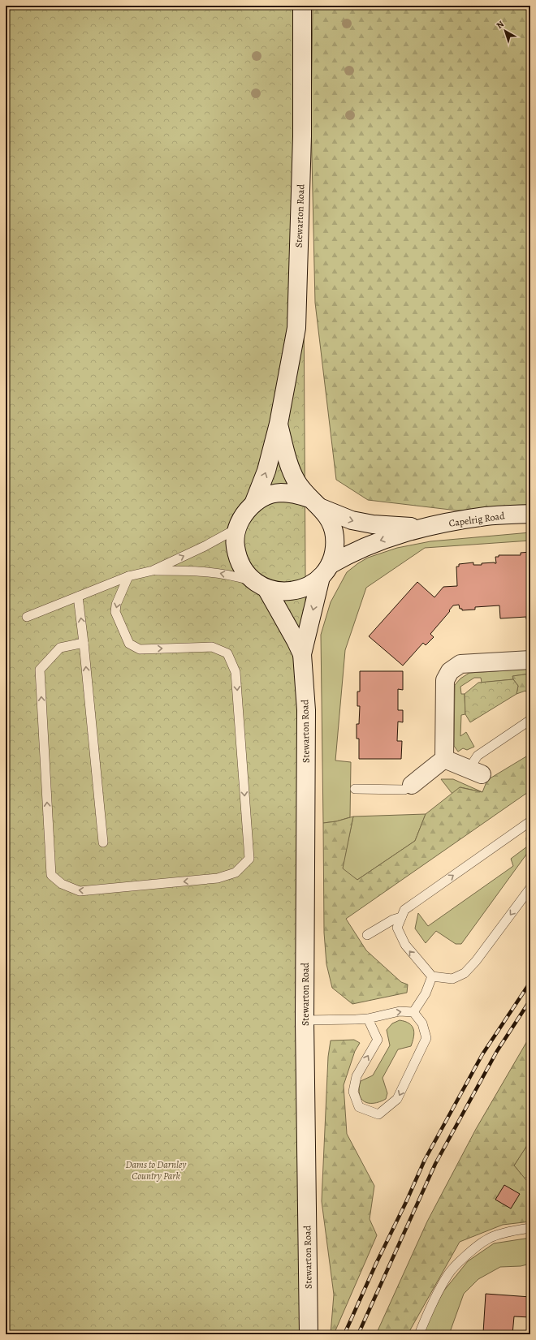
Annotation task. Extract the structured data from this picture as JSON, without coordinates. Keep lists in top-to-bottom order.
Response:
{
  "streets": {
    "main road": ["Stewarton Road", "Capelrig Road"]
  },
  "crossings": [
    ["Stewarton Road", "Capelrig Road"]
  ],
  "parks": ["Dams to Darnley Country Park"],
  "north": "top left"
}
